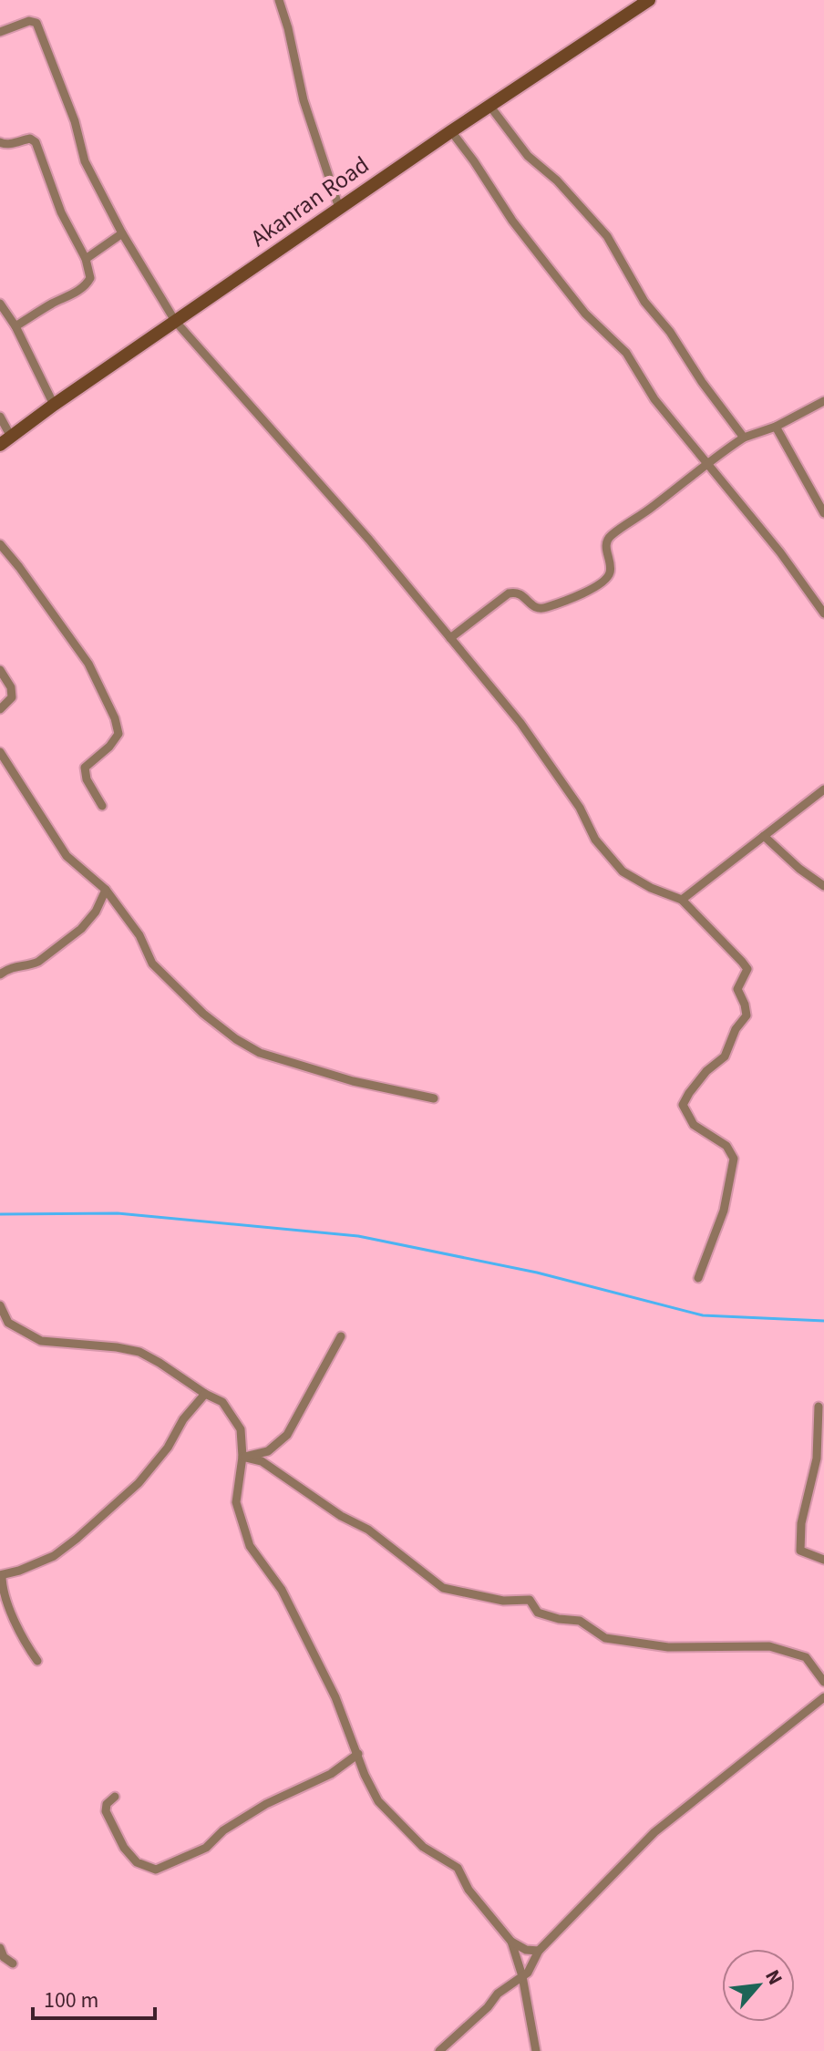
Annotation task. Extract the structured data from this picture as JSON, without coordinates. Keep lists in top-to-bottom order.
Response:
{
  "streets": {
    "main road": ["Akanran Road"]
  },
  "scale_bar": "100 m",
  "north": "top right"
}
